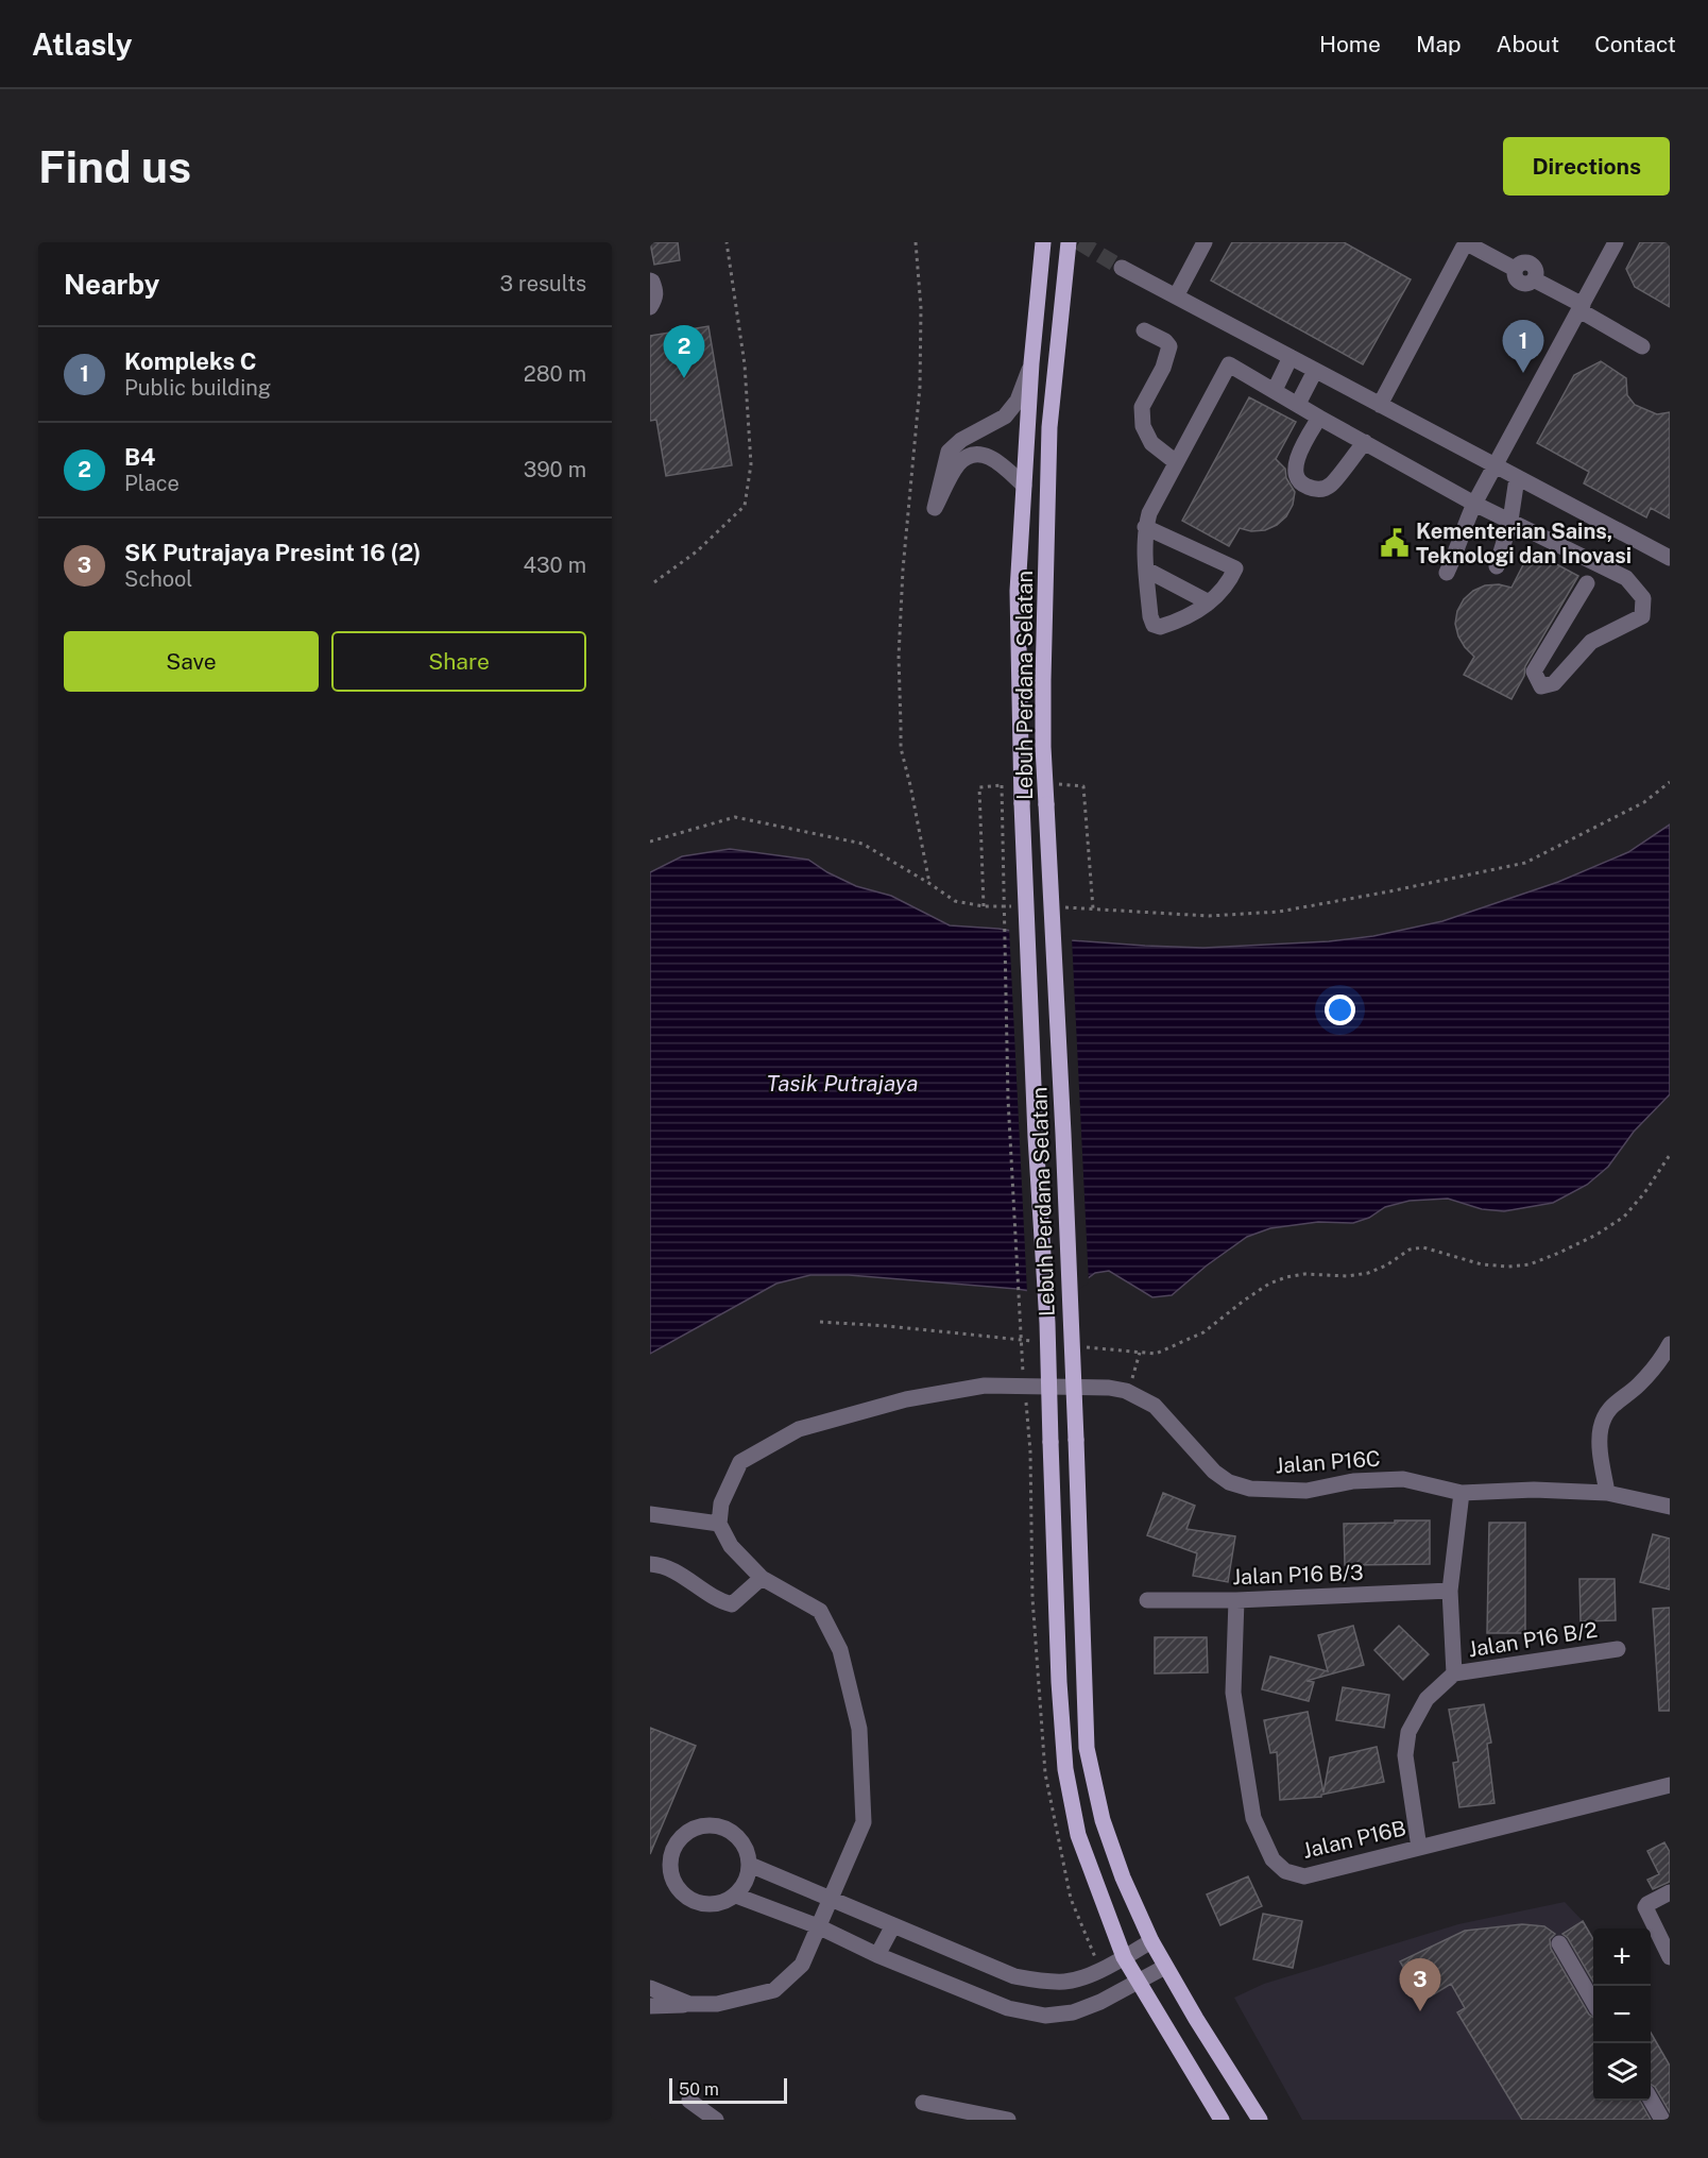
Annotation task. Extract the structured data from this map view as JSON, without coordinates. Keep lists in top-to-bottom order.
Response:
{
  "streets": {
    "main road": ["Lebuh Perdana Selatan"],
    "street": [
      "Jalan P16C",
      "Jalan P16 B/3",
      "Jalan P16 B/2",
      "Jalan P16B"
    ]
  },
  "crossings": [
    ["Jalan P16 B/3", "Jalan P16B"]
  ],
  "water": ["Tasik Putrajaya"],
  "places": {
    "public building": ["Kementerian Sains, Teknologi dan Inovasi"]
  },
  "scale_bar": "50 m",
  "page": {
    "header": "Atlasly",
    "nav": [
      "Home",
      "Map",
      "About",
      "Contact"
    ],
    "buttons": [
      "Directions",
      ["Save", "Share"]
    ],
    "title": "Find us",
    "heading": ["Nearby", "3 results"],
    "pins": ["1", "2", "3"],
    "list": [
      {
        "mark": "1",
        "name": "Kompleks C",
        "note": "Public building",
        "value": "280 m"
      },
      {
        "mark": "2",
        "name": "B4",
        "note": "Place",
        "value": "390 m"
      },
      {
        "mark": "3",
        "name": "SK Putrajaya Presint 16 (2)",
        "note": "School",
        "value": "430 m"
      }
    ],
    "map_buttons": ["+", "−"],
    "scale": "50 m"
  }
}
